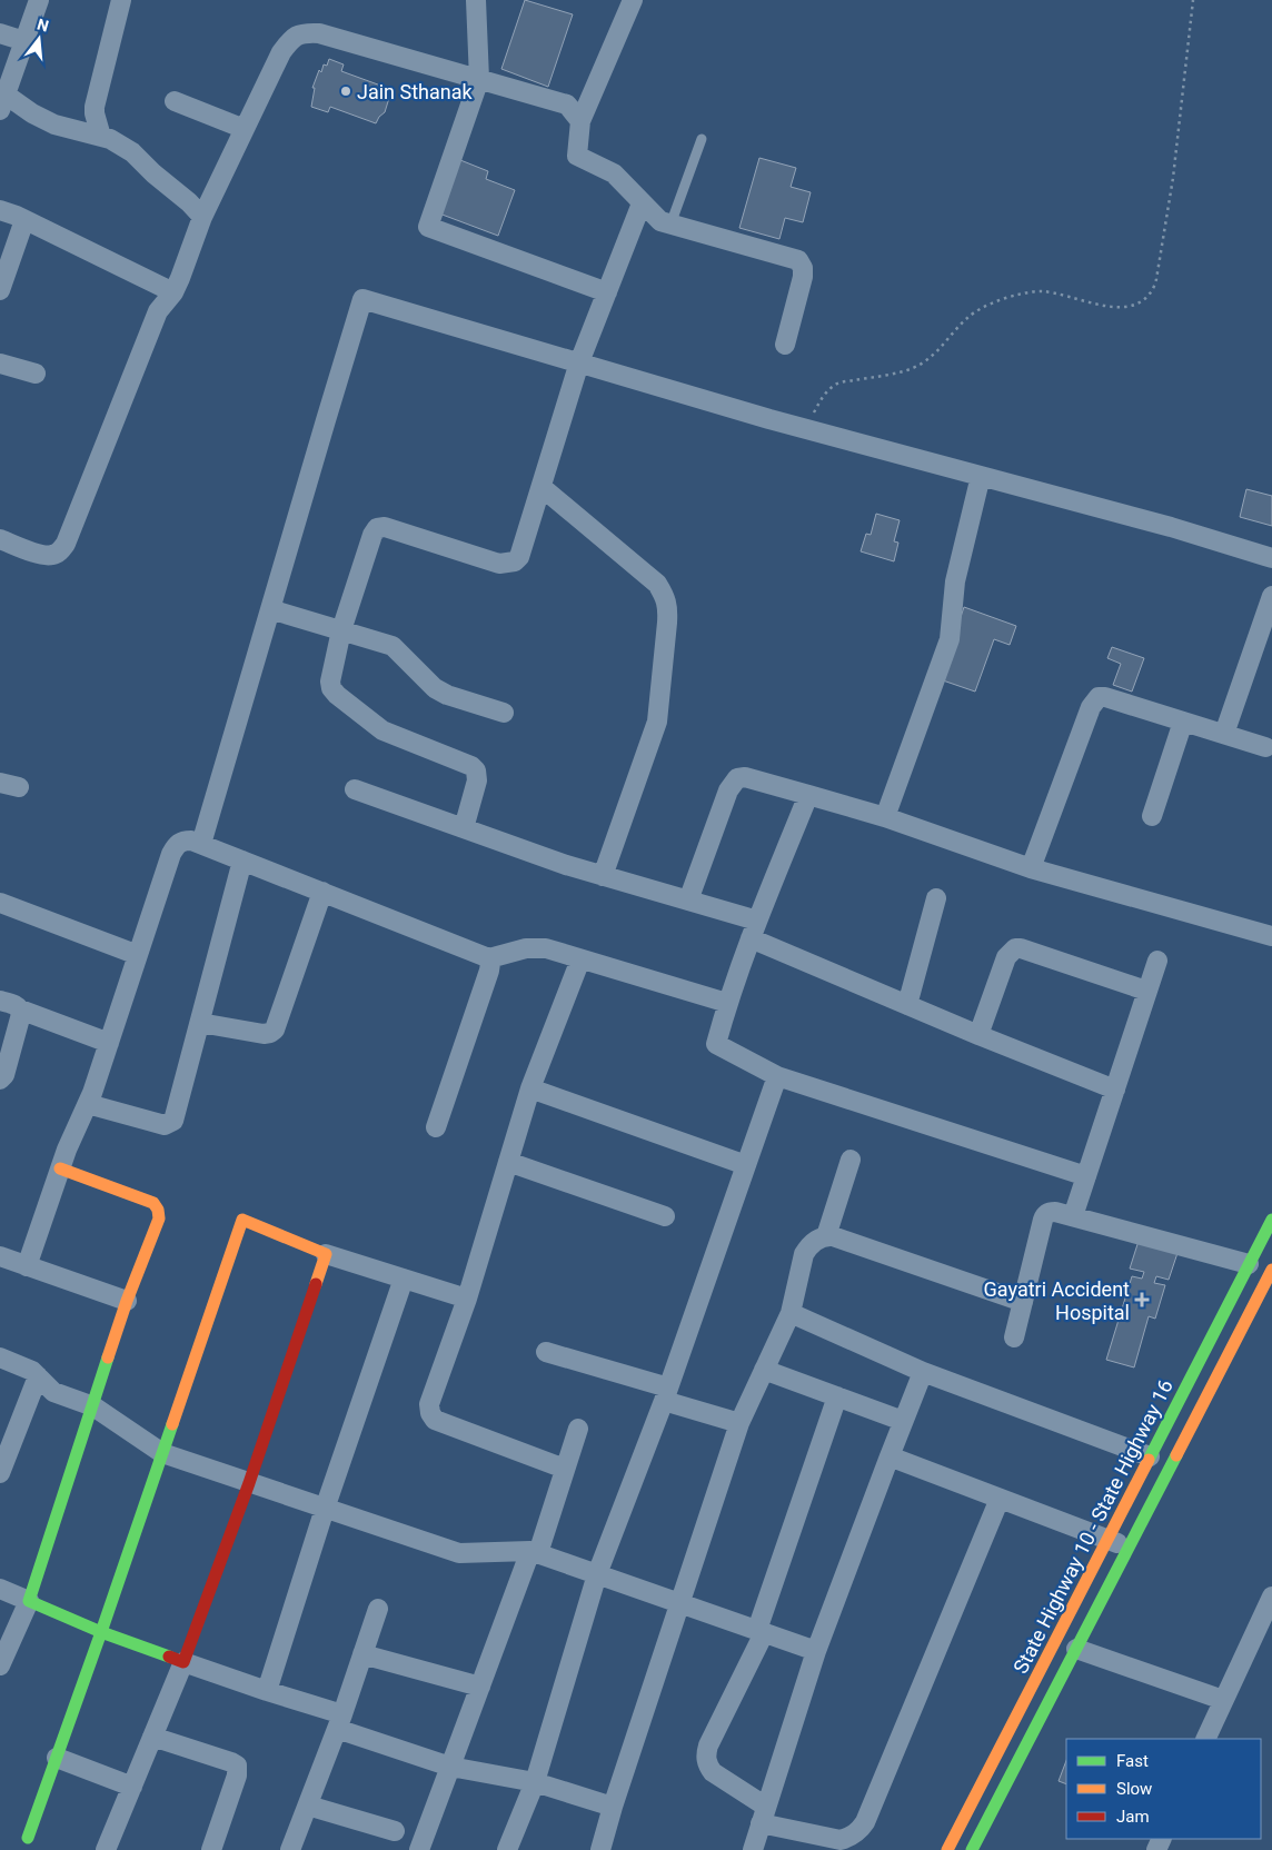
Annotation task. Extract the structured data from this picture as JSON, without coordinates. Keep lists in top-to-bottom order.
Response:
{
  "streets": {
    "main road": ["State Highway 10 - State Highway 16"]
  },
  "places": {
    "other": ["Jain Sthanak"],
    "health": ["Gayatri Accident Hospital"]
  },
  "legend": ["Fast", "Slow", "Jam"],
  "north": "top"
}
